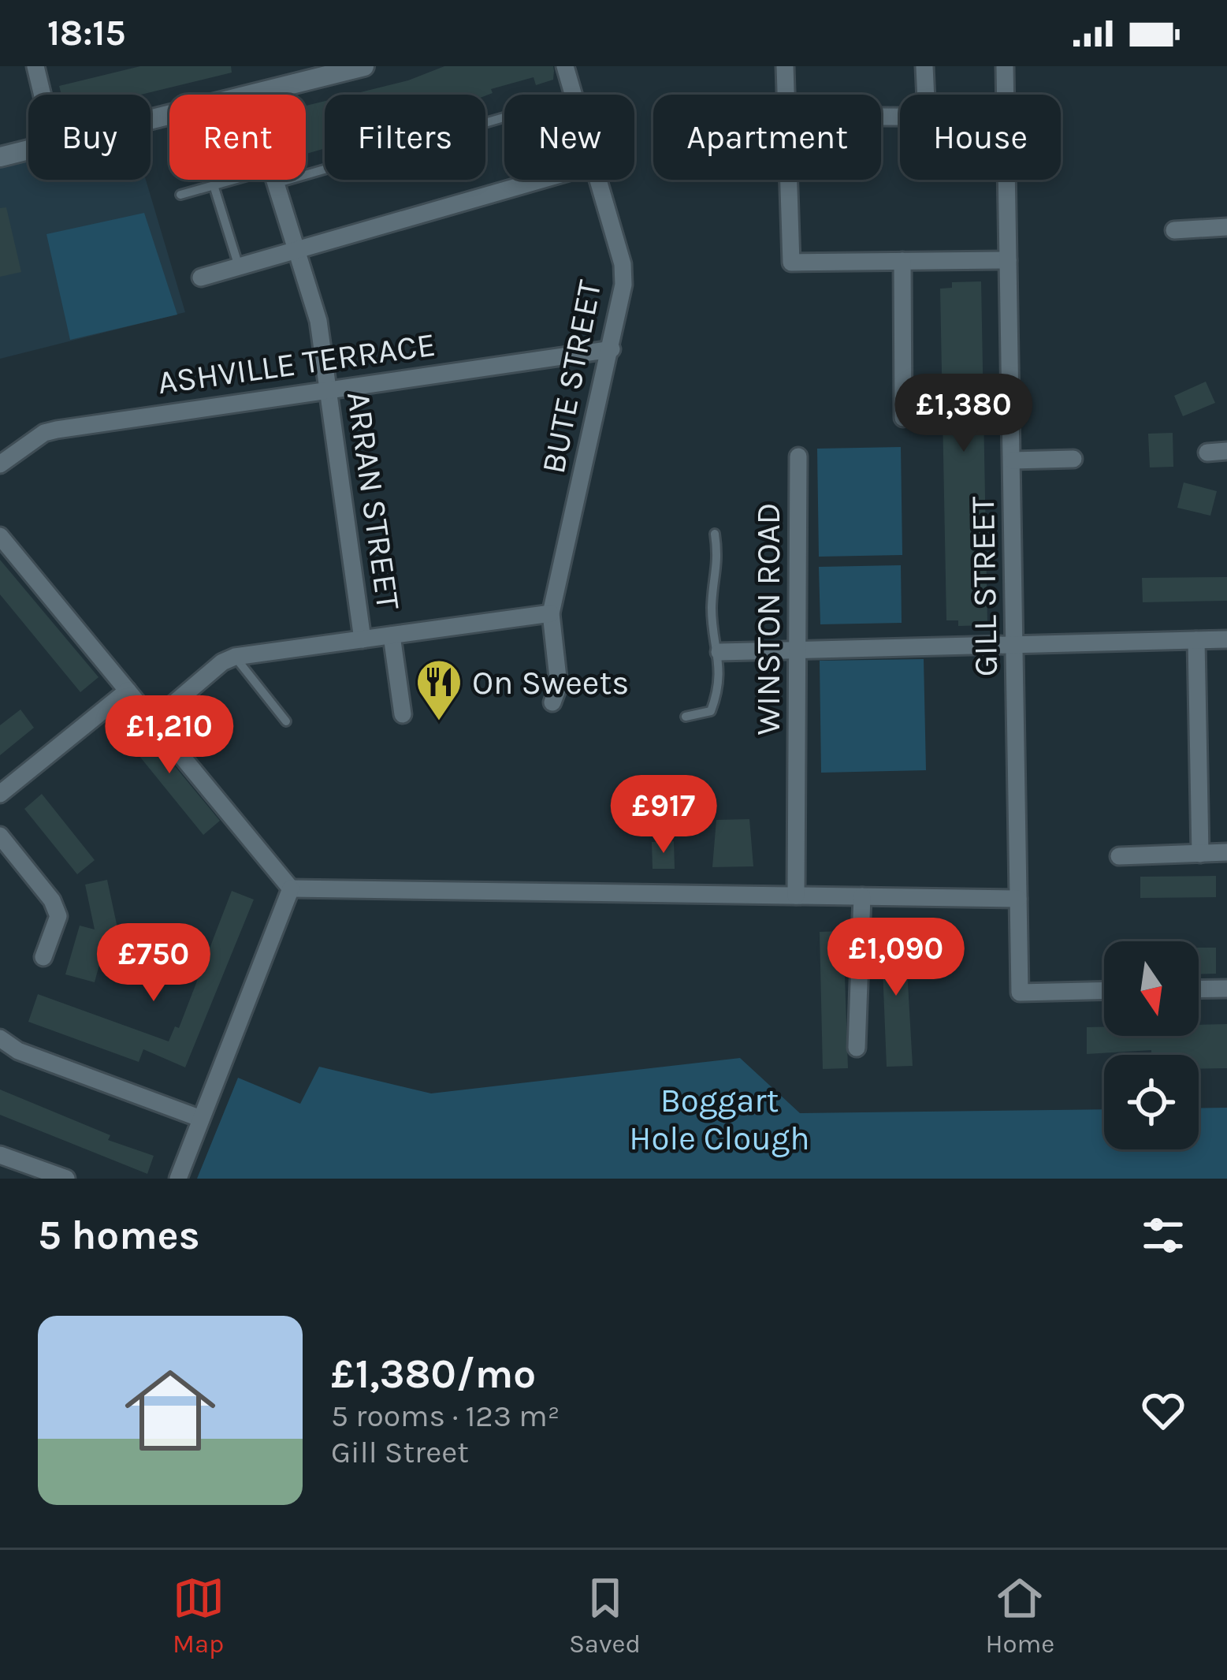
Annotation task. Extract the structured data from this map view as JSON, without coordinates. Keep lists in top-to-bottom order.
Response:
{
  "streets": {
    "street": [
      "ASHVILLE TERRACE",
      "BUTE STREET",
      "ARRAN STREET",
      "GILL STREET",
      "WINSTON ROAD"
    ]
  },
  "crossings": [
    ["ASHVILLE TERRACE", "BUTE STREET"],
    ["ASHVILLE TERRACE", "ARRAN STREET"]
  ],
  "parks": ["Boggart Hole Clough"],
  "places": {
    "restaurant": ["On Sweets"]
  },
  "north": "bottom",
  "page": {
    "status": "18:15",
    "chip": [
      "Buy",
      "Rent",
      "Filters",
      "New",
      "Apartment",
      "House"
    ],
    "price": [
      "£1,380",
      "£1,210",
      "£917",
      "£1,090",
      "£750"
    ],
    "heading": "5 homes",
    "list": [
      {
        "name": "£1,380/mo",
        "note": "5 rooms · 123 m² · Gill Street"
      }
    ],
    "tabs": ["Map", "Saved", "Home"]
  }
}
